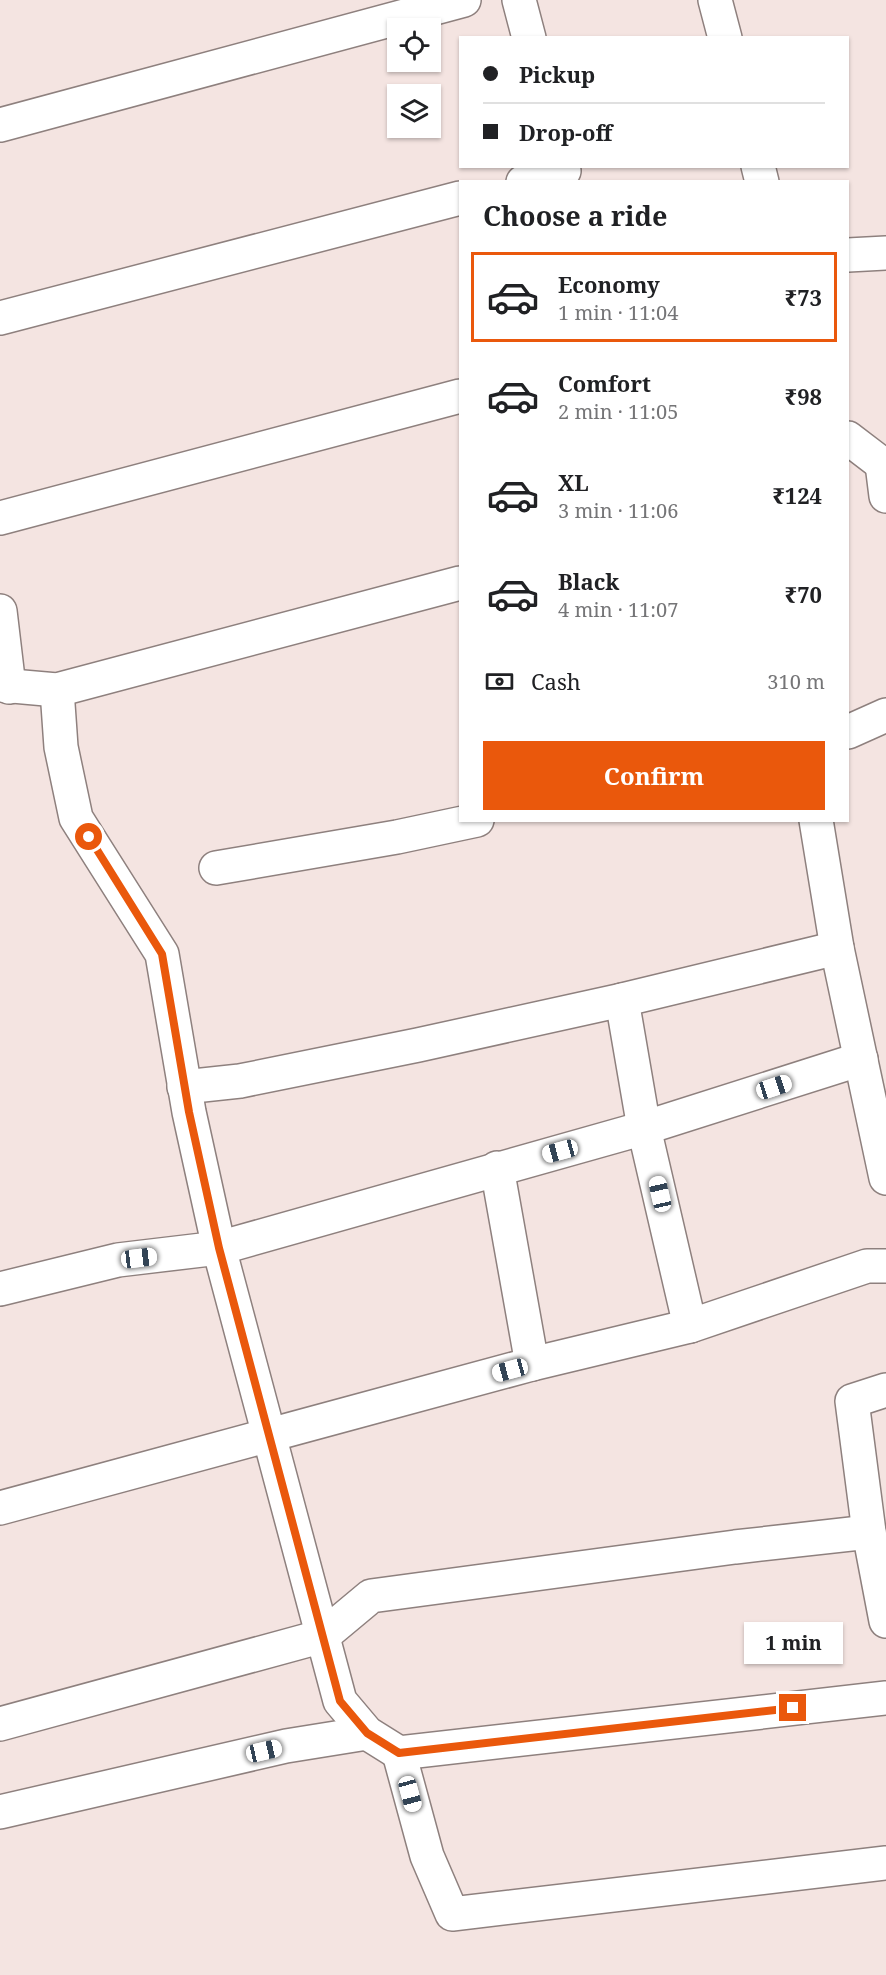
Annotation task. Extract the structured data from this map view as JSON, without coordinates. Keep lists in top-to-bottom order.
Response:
{
  "page": {
    "banner": ["Pickup", "Drop-off"],
    "heading": "Choose a ride",
    "list": [
      {
        "name": "Economy",
        "note": "1 min · 11:04",
        "value": "₹73"
      },
      {
        "name": "Comfort",
        "note": "2 min · 11:05",
        "value": "₹98"
      },
      {
        "name": "XL",
        "note": "3 min · 11:06",
        "value": "₹124"
      },
      {
        "name": "Black",
        "note": "4 min · 11:07",
        "value": "₹70"
      }
    ],
    "pay": ["Cash", "310 m"],
    "buttons": "Confirm",
    "bubble": "1 min"
  }
}
